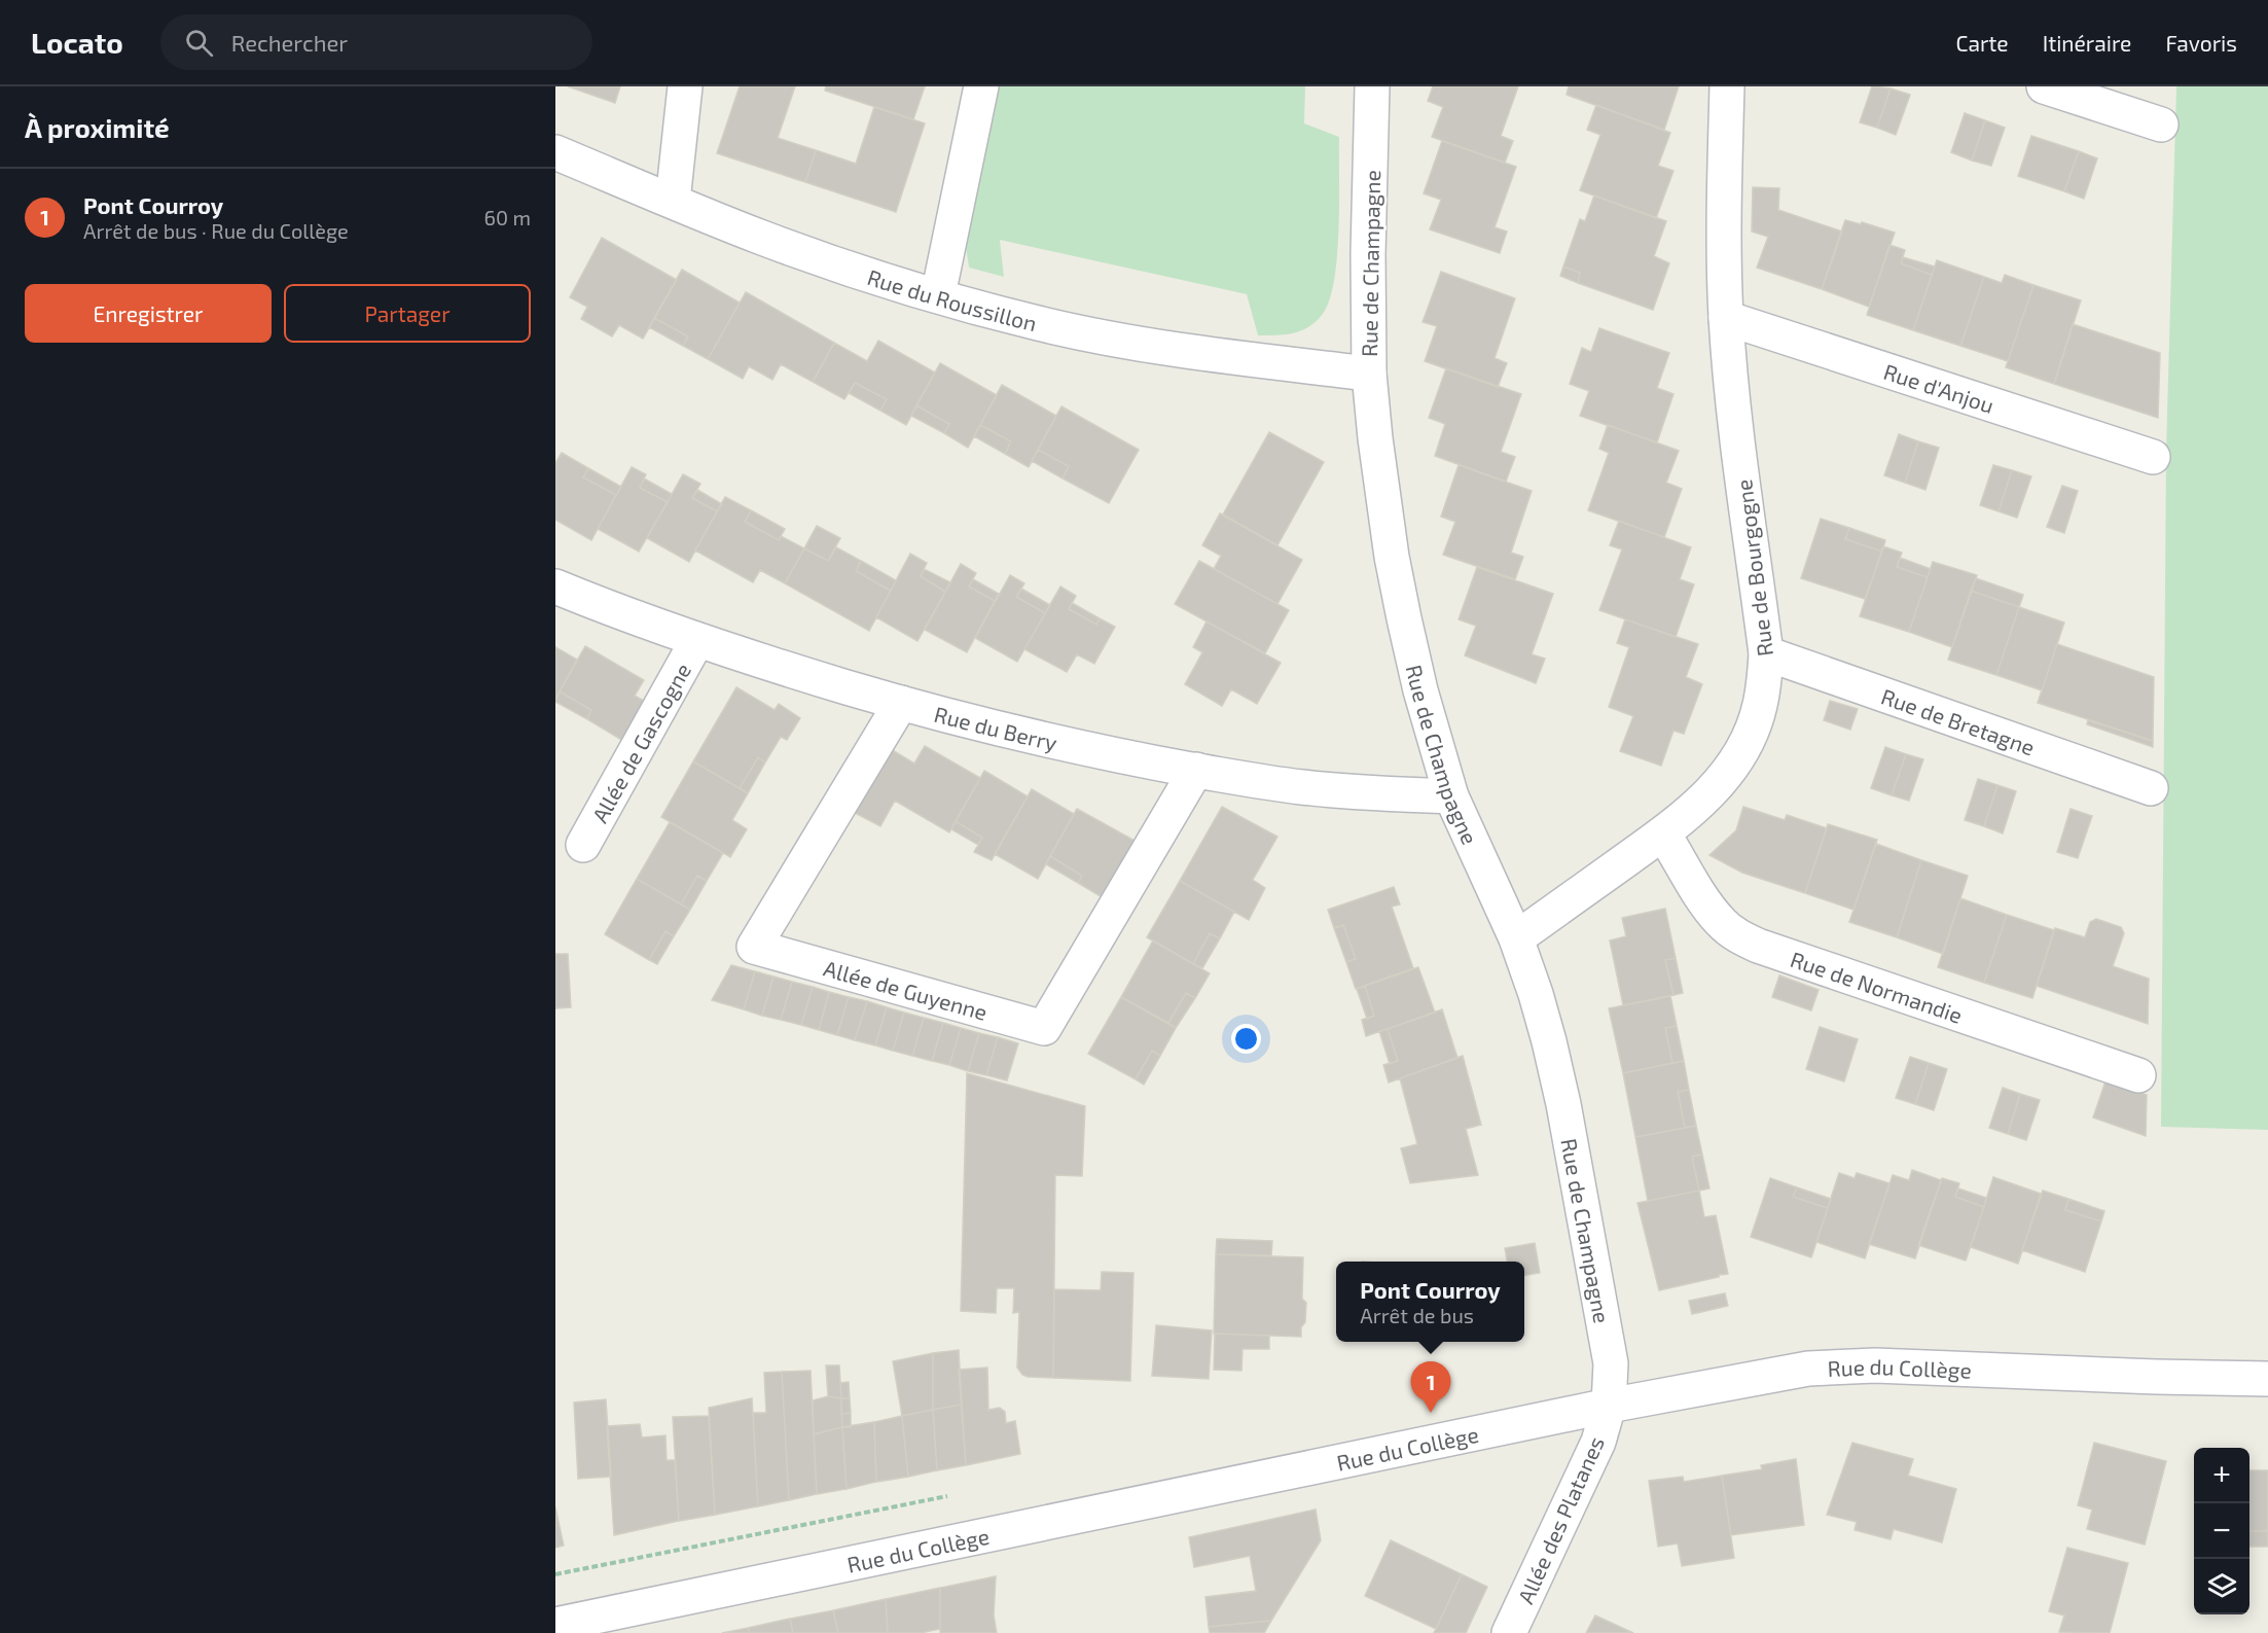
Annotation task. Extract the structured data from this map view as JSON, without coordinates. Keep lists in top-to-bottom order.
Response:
{
  "streets": {
    "street": [
      "Rue de Champagne",
      "Rue du Roussillon",
      "Rue d'Anjou",
      "Rue de Bourgogne",
      "Rue de Bretagne",
      "Rue du Berry",
      "Allée de Gascogne",
      "Rue de Normandie",
      "Allée de Guyenne",
      "Rue du Collège",
      "Allée des Platanes"
    ]
  },
  "crossings": [
    ["Rue de Champagne", "Rue du Roussillon"],
    ["Rue de Champagne", "Rue de Bourgogne"],
    ["Rue de Champagne", "Rue du Berry"],
    ["Rue de Champagne", "Rue du Collège"],
    ["Rue de Champagne", "Allée des Platanes"],
    ["Rue d'Anjou", "Rue de Bourgogne"],
    ["Rue de Bourgogne", "Rue de Bretagne"],
    ["Rue de Bourgogne", "Rue de Normandie"],
    ["Rue du Berry", "Allée de Gascogne"],
    ["Rue du Berry", "Allée de Guyenne"],
    ["Rue du Collège", "Allée des Platanes"]
  ],
  "page": {
    "header": "Locato",
    "search": "Rechercher",
    "nav": ["Carte", "Itinéraire", "Favoris"],
    "heading": "À proximité",
    "list": [
      {
        "mark": "1",
        "name": "Pont Courroy",
        "note": "Arrêt de bus · Rue du Collège",
        "value": "60 m"
      }
    ],
    "buttons": ["Enregistrer", "Partager"],
    "popup": ["Pont Courroy", "Arrêt de bus"],
    "pins": "1",
    "map_buttons": ["+", "−"]
  }
}
